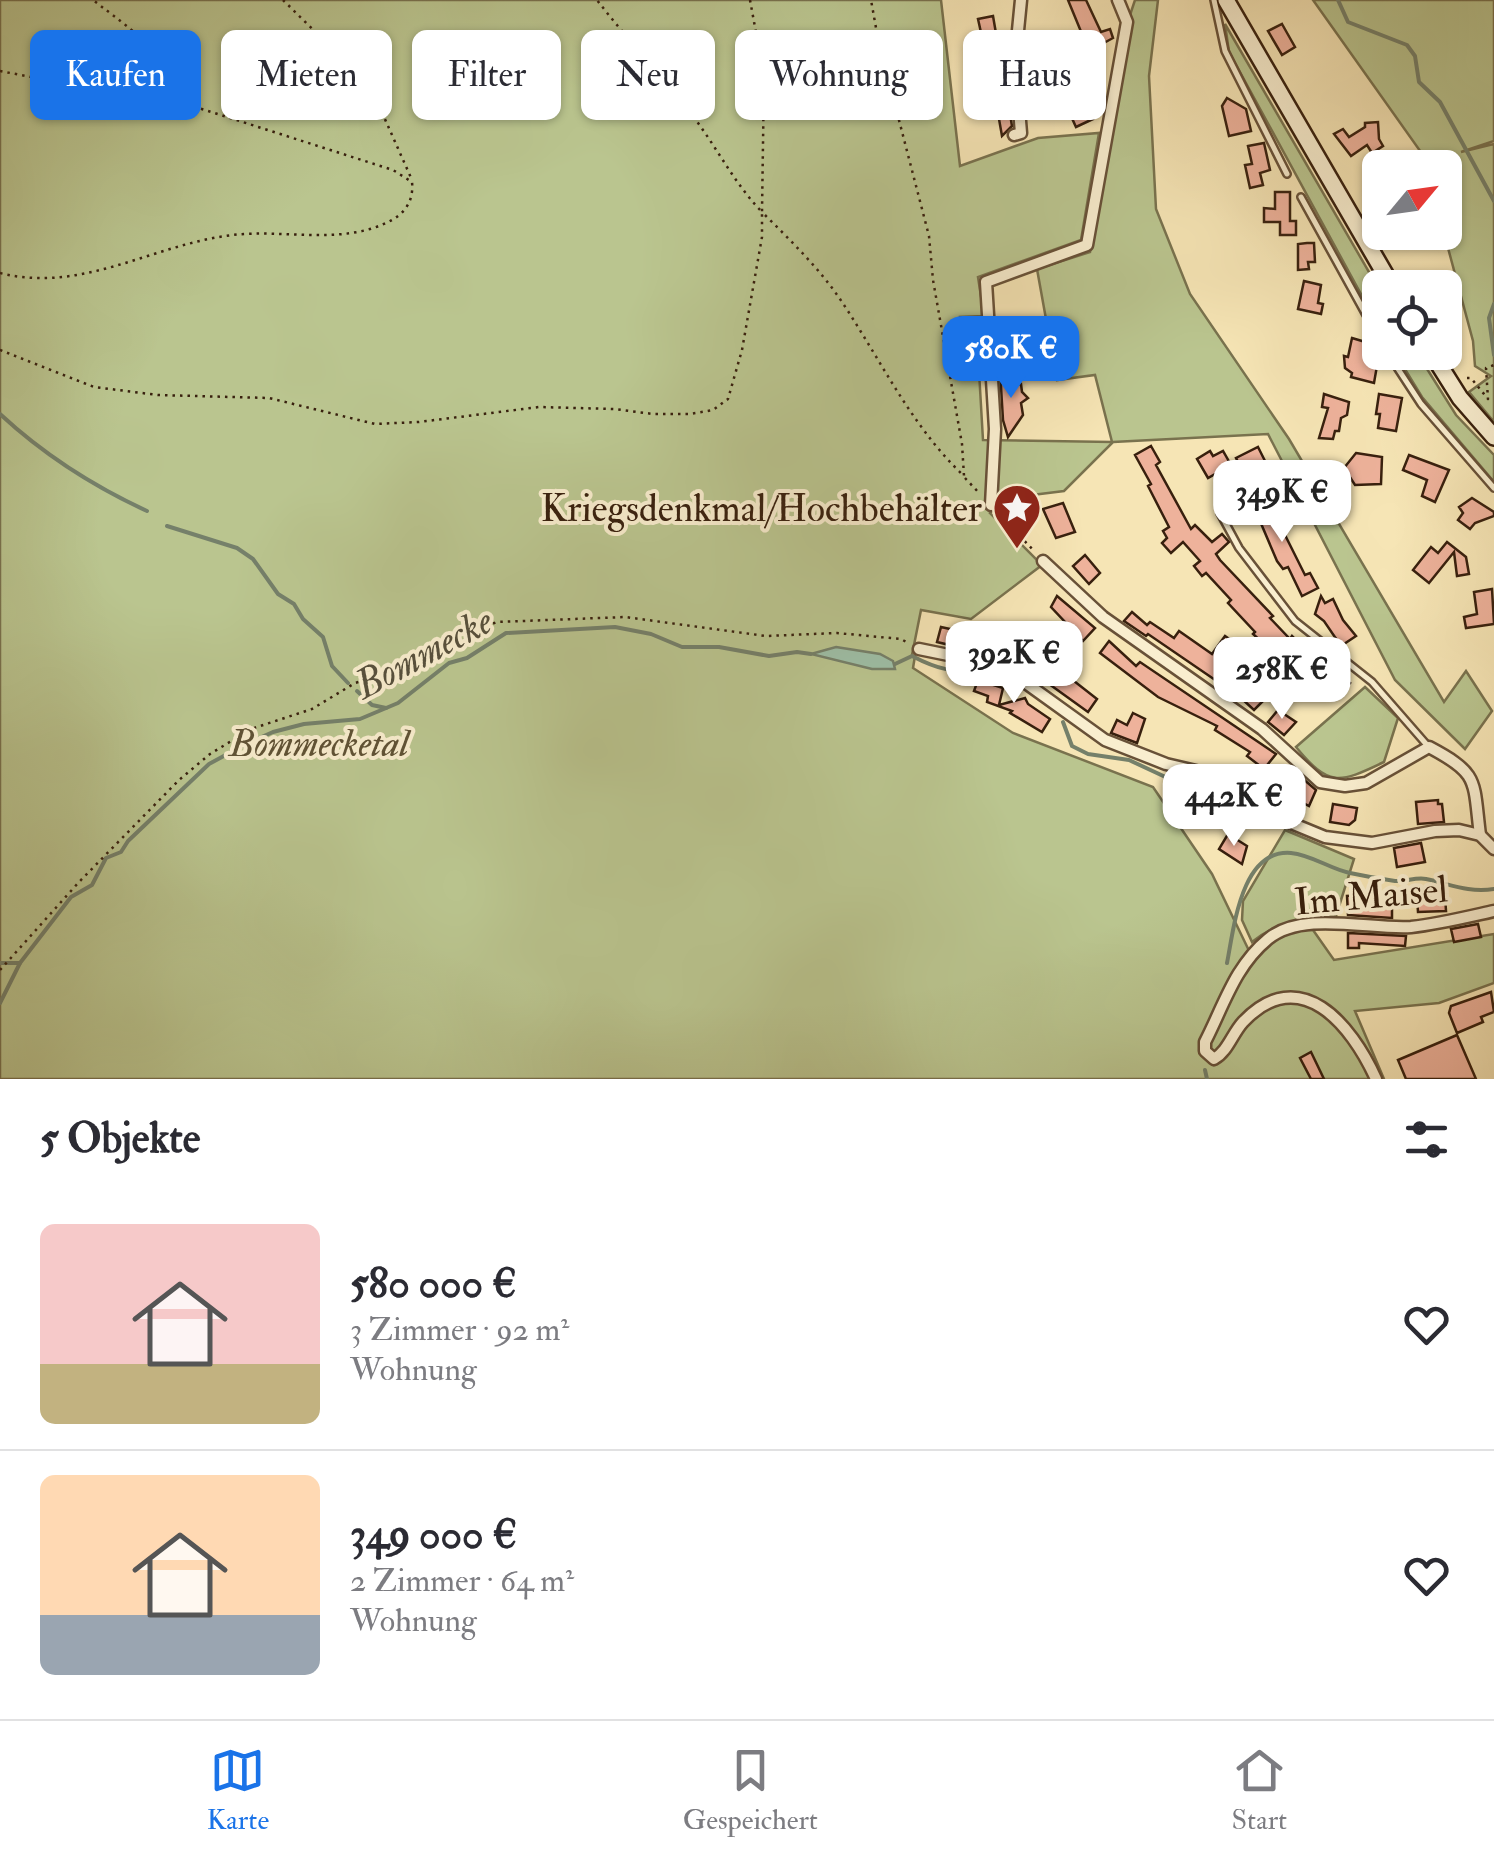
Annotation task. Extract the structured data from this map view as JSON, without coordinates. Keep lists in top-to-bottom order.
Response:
{
  "streets": {
    "street": ["Im Maisel"]
  },
  "water": ["Bommecke"],
  "parks": ["Bommecketal"],
  "places": {
    "place": ["Kriegsdenkmal/Hochbehälter"]
  },
  "north": "top right",
  "page": {
    "chip": [
      "Kaufen",
      "Mieten",
      "Filter",
      "Neu",
      "Wohnung",
      "Haus"
    ],
    "price": [
      "580K €",
      "349K €",
      "392K €",
      "258K €",
      "442K €"
    ],
    "heading": "5 Objekte",
    "list": [
      {
        "name": "580 000 €",
        "note": "3 Zimmer · 92 m² · Wohnung"
      },
      {
        "name": "349 000 €",
        "note": "2 Zimmer · 64 m² · Wohnung"
      }
    ],
    "tabs": ["Karte", "Gespeichert", "Start"]
  }
}
